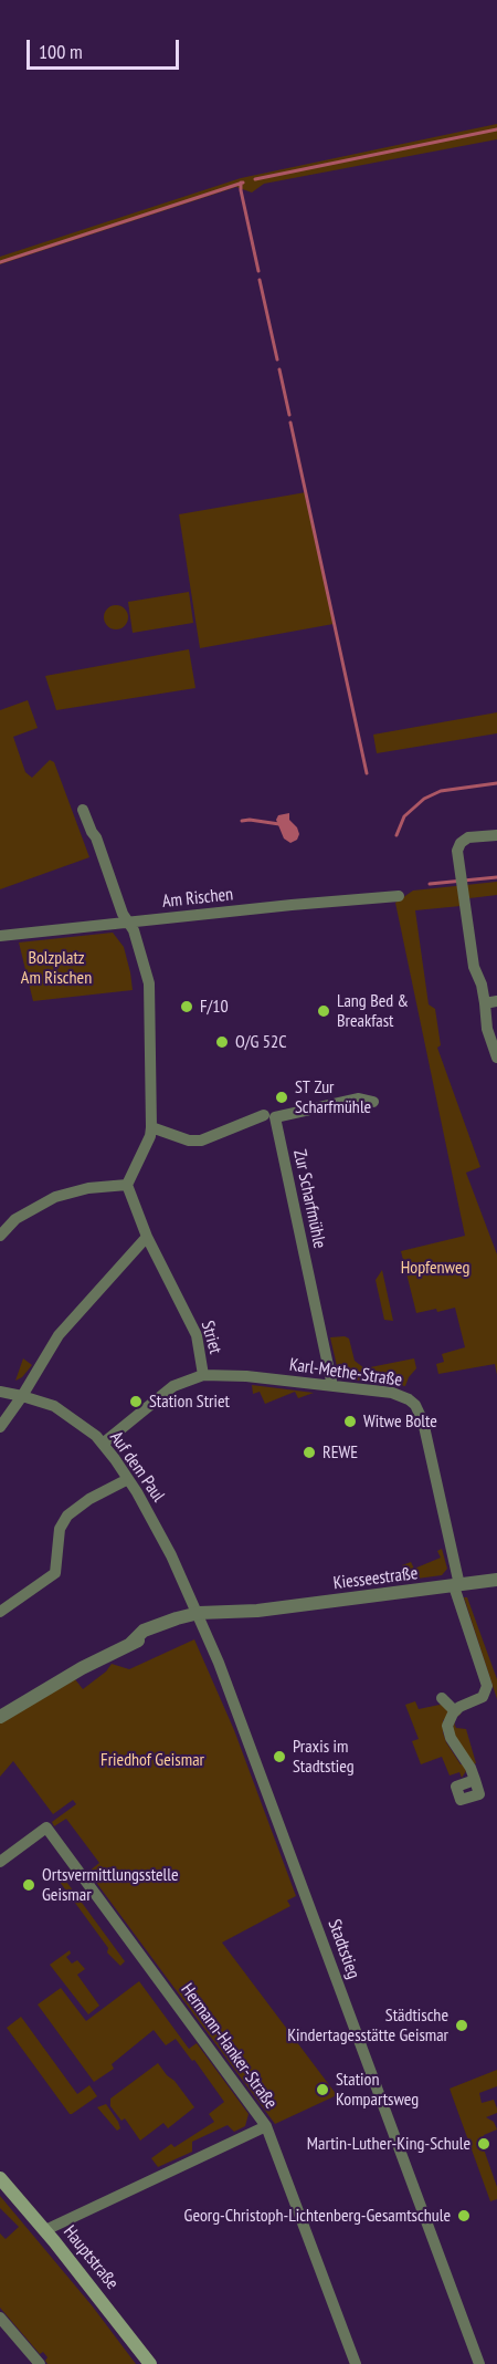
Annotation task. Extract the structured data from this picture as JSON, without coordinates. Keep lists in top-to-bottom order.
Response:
{
  "streets": {
    "main road": ["Hauptstraße"],
    "street": [
      "Am Rischen",
      "Zur Scharfmühle",
      "Striet",
      "Karl-Methe-Straße",
      "Auf dem Paul",
      "Kiesseestraße",
      "Stadtstieg",
      "Hermann-Hanker-Straße"
    ]
  },
  "crossings": [
    ["Zur Scharfmühle", "Karl-Methe-Straße"],
    ["Striet", "Karl-Methe-Straße"],
    ["Striet", "Auf dem Paul"],
    ["Karl-Methe-Straße", "Kiesseestraße"],
    ["Auf dem Paul", "Kiesseestraße"],
    ["Auf dem Paul", "Stadtstieg"],
    ["Kiesseestraße", "Stadtstieg"]
  ],
  "parks": ["Bolzplatz Am Rischen", "Hopfenweg", "Friedhof Geismar"],
  "places": [
    "F/10",
    "Lang Bed & Breakfast",
    "O/G 52C",
    "ST Zur Scharfmühle",
    "Station Striet",
    "Witwe Bolte",
    "REWE",
    "Praxis im Stadtstieg",
    "Ortsvermittlungsstelle Geismar",
    "Städtische Kindertagesstätte Geismar",
    "Station Kompartsweg",
    "Martin-Luther-King-Schule",
    "Georg-Christoph-Lichtenberg-Gesamtschule"
  ],
  "scale_bar": "100 m"
}
